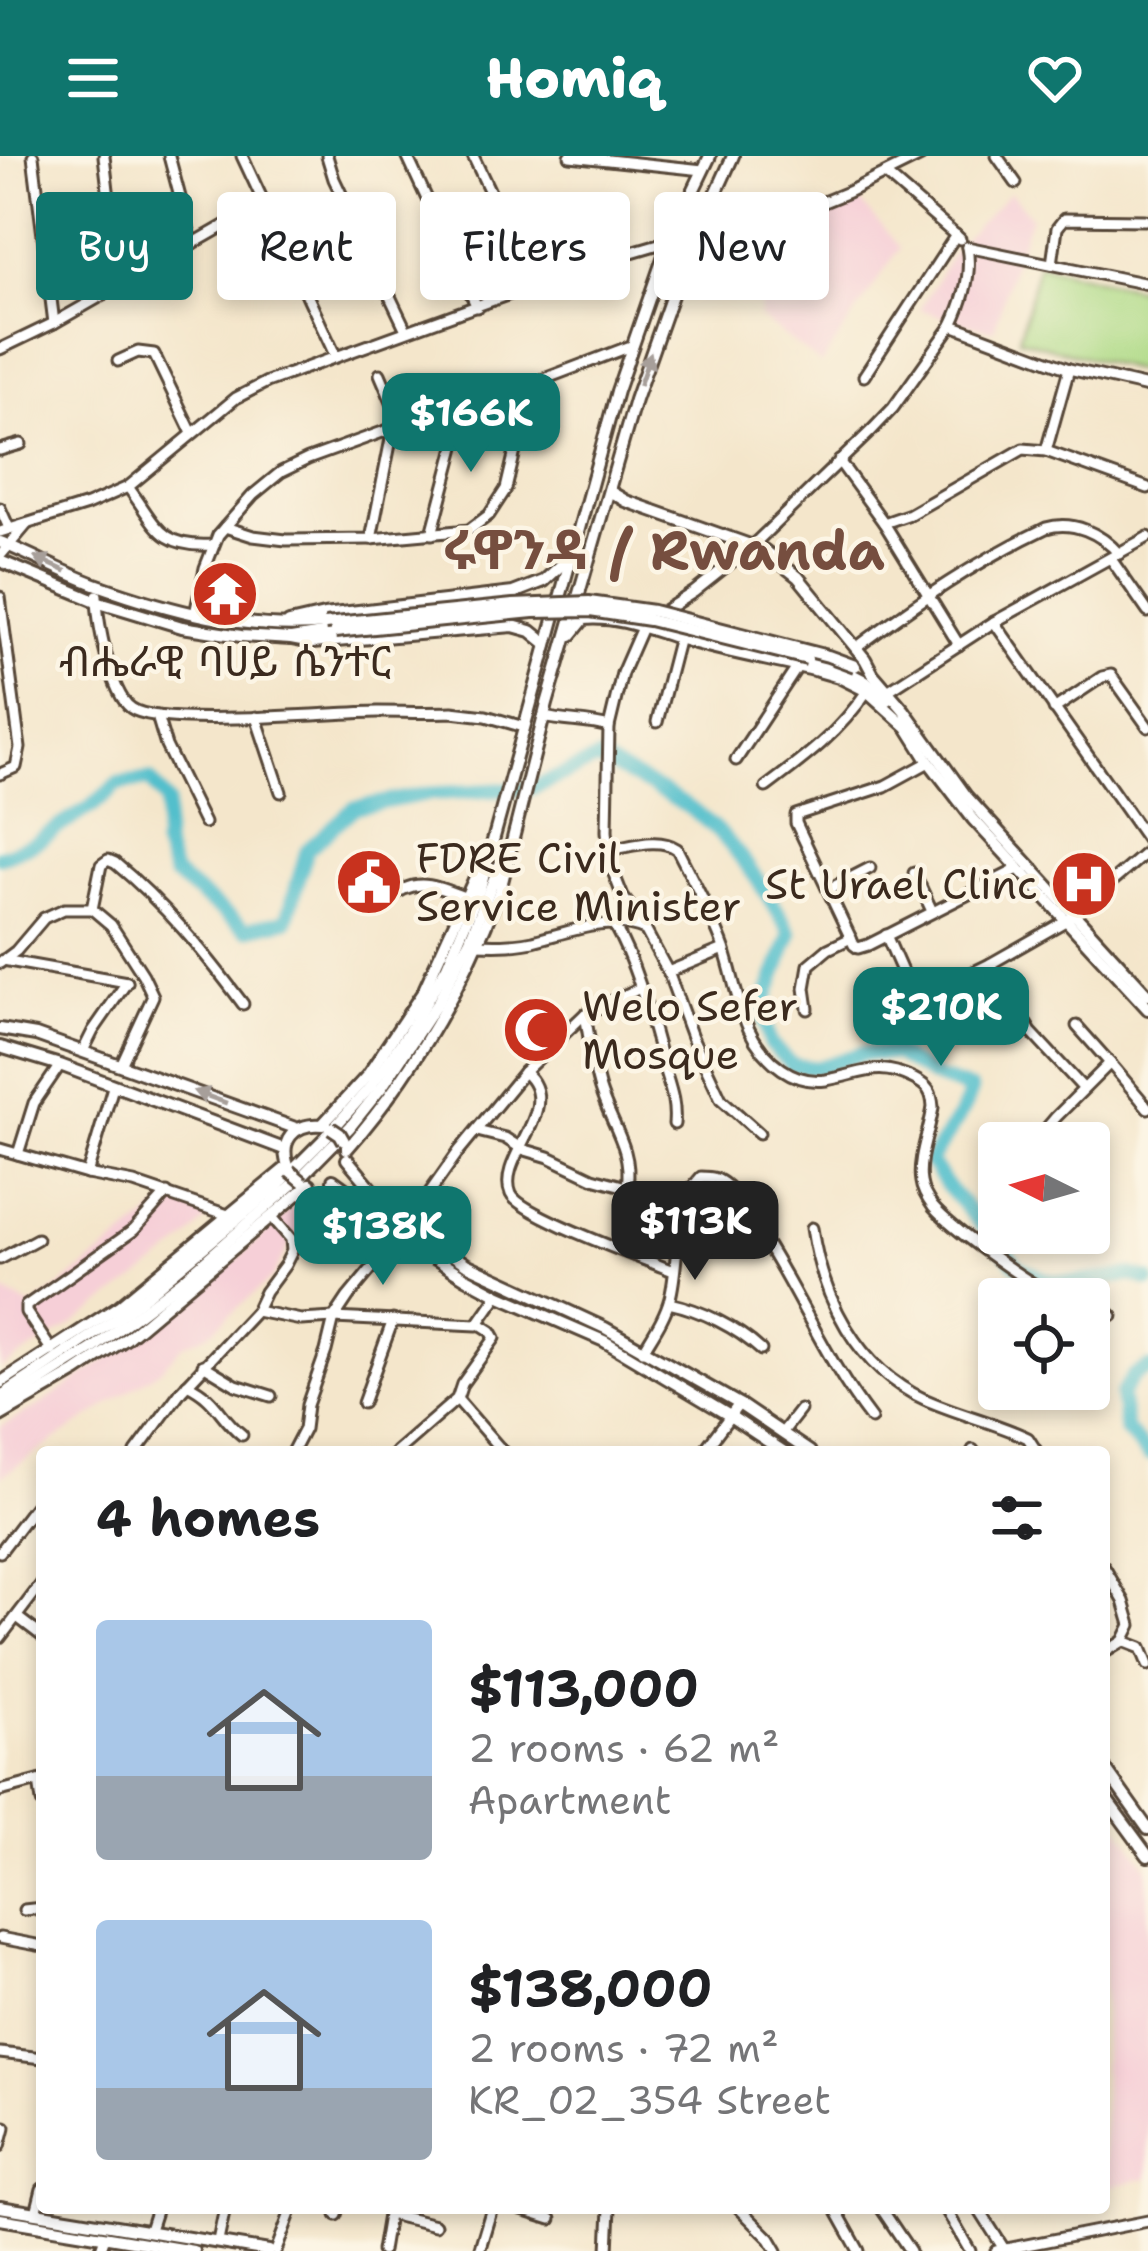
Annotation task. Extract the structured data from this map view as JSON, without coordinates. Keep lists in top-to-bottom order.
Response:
{
  "districts": ["ሩዋንዳ / Rwanda"],
  "places": {
    "temple": ["ብሔራዊ ባሀይ ሴንተር"],
    "public building": ["FDRE Civil Service Minister"],
    "hospital": ["St Urael Clinc"],
    "mosque": ["Welo Sefer Mosque"]
  },
  "north": "left",
  "page": {
    "header": "Homiq",
    "chip": [
      "Buy",
      "Rent",
      "Filters",
      "New"
    ],
    "price": [
      "$166K",
      "$210K",
      "$113K",
      "$138K"
    ],
    "heading": "4 homes",
    "list": [
      {
        "name": "$113,000",
        "note": "2 rooms · 62 m² · Apartment"
      },
      {
        "name": "$138,000",
        "note": "2 rooms · 72 m² · KR_02_354 Street"
      }
    ]
  }
}
